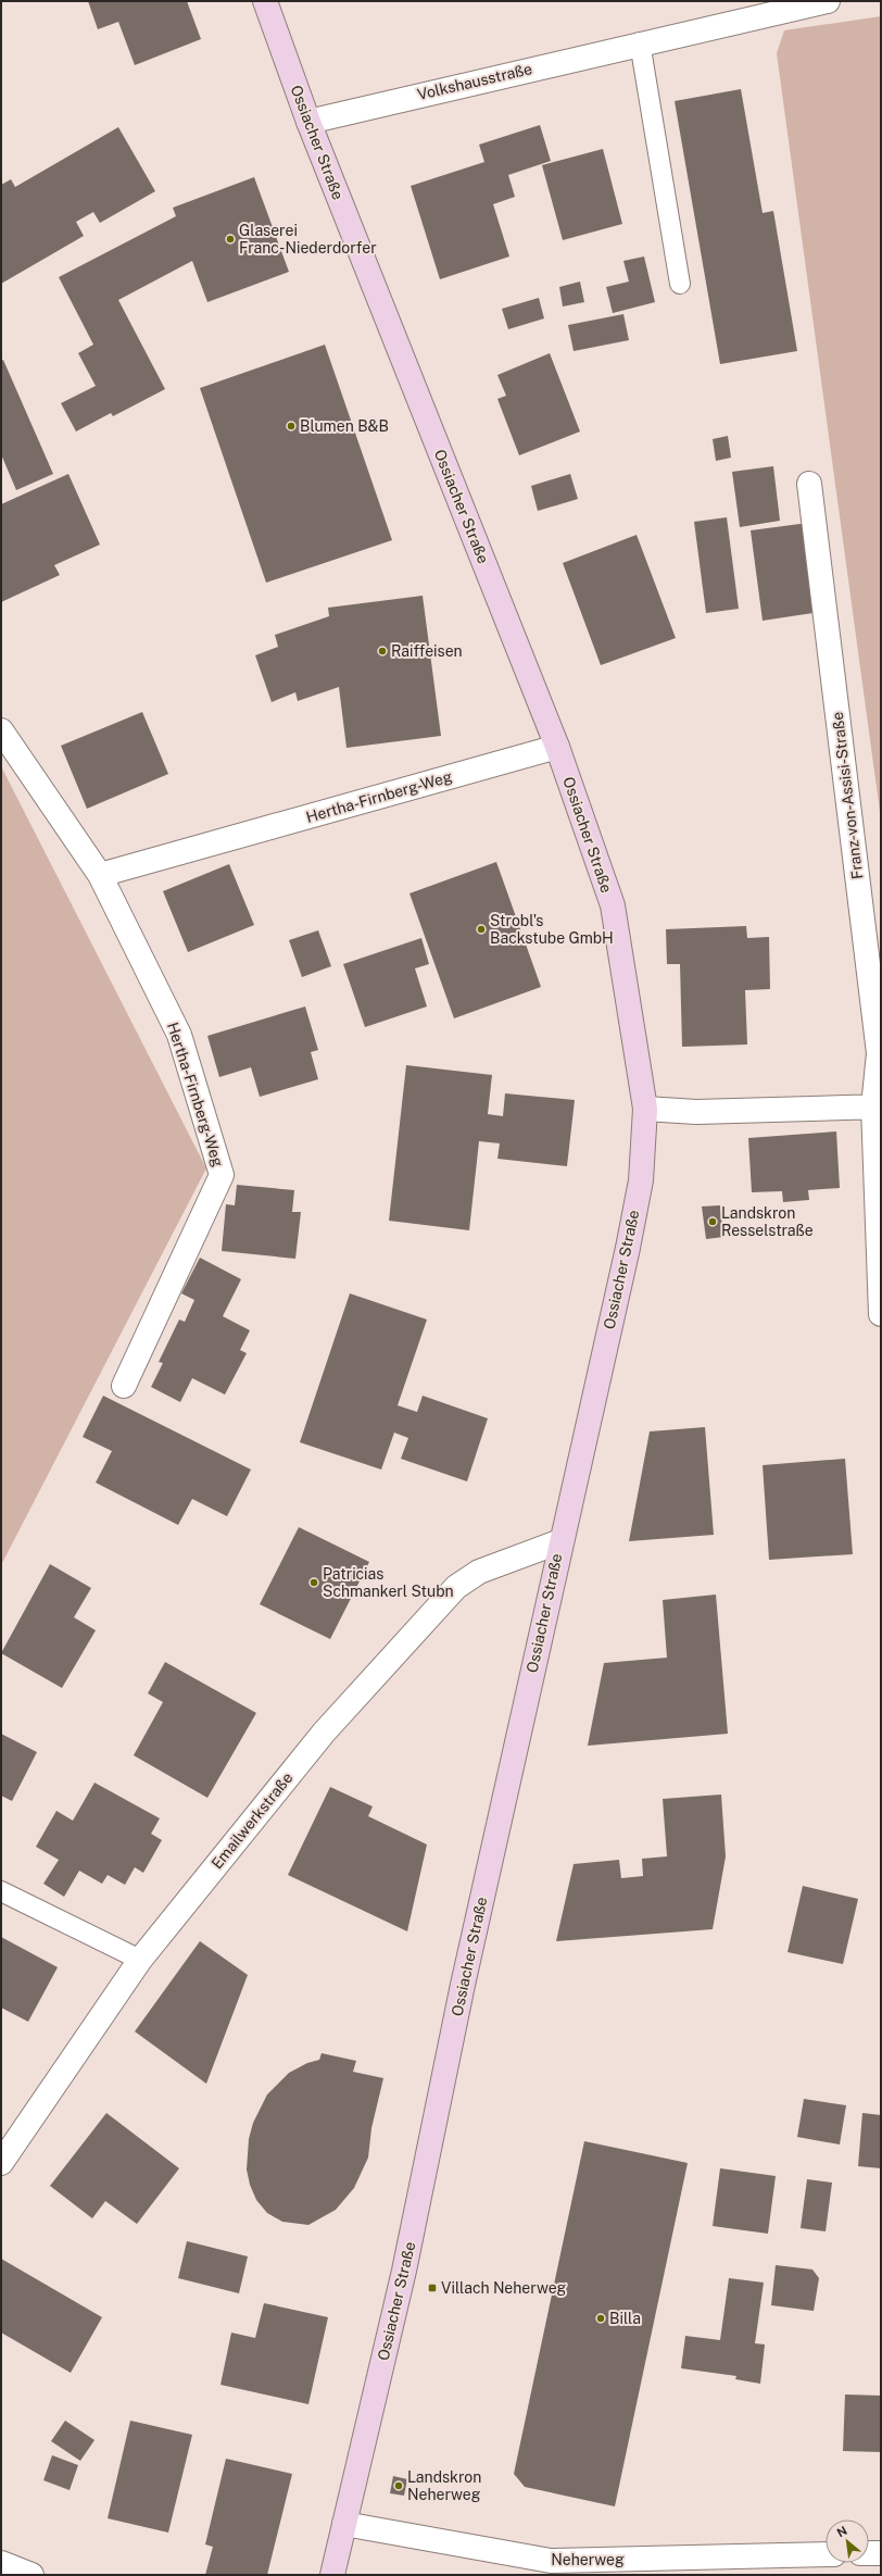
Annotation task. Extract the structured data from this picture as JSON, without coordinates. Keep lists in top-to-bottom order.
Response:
{
  "streets": {
    "main road": ["Ossiacher Straße"],
    "street": [
      "Volkshausstraße",
      "Franz-von-Assisi-Straße",
      "Hertha-Firnberg-Weg",
      "Emailwerkstraße",
      "Neherweg"
    ]
  },
  "crossings": [
    ["Volkshausstraße", "Ossiacher Straße"],
    ["Ossiacher Straße", "Hertha-Firnberg-Weg"],
    ["Ossiacher Straße", "Emailwerkstraße"],
    ["Ossiacher Straße", "Neherweg"]
  ],
  "places": {
    "other": [
      "Glaserei Franc-Niederdorfer",
      "Blumen B&B",
      "Raiffeisen",
      "Strobl's Backstube GmbH",
      "Landskron Resselstraße",
      "Patricias Schmankerl Stubn",
      "Billa",
      "Landskron Neherweg"
    ],
    "transit": ["Villach Neherweg"]
  },
  "north": "top left"
}
